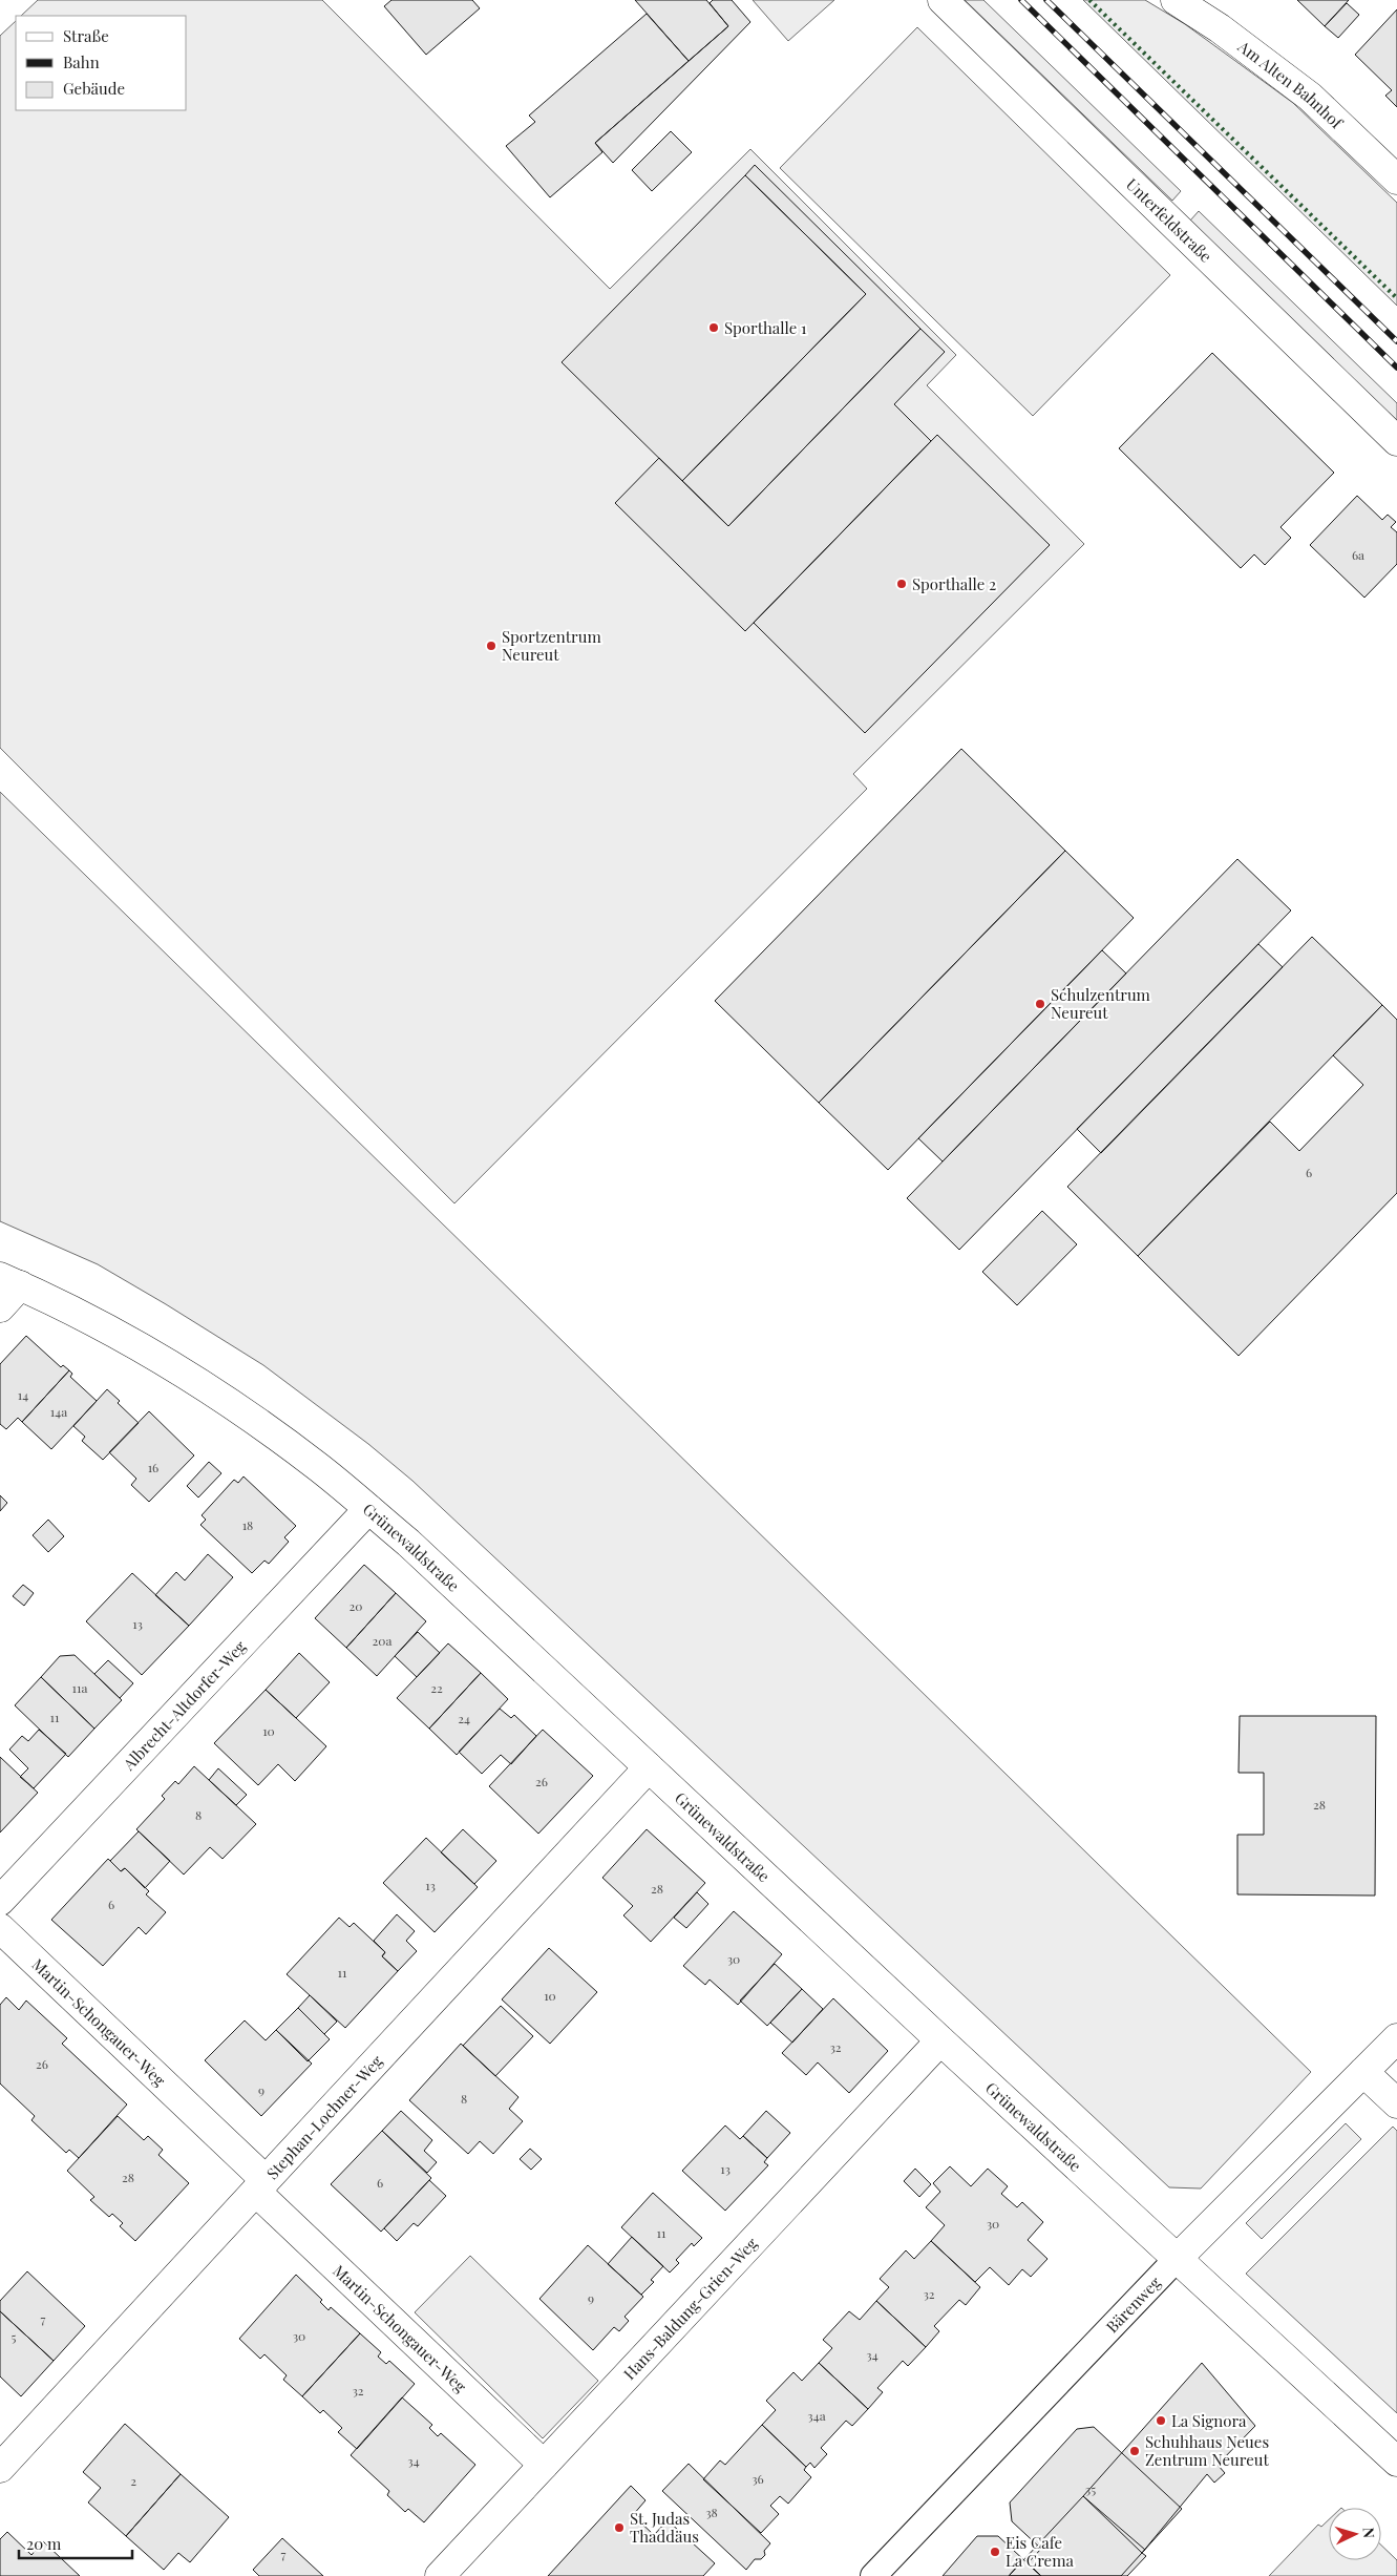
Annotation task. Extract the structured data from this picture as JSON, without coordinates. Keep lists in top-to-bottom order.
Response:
{
  "streets": {
    "street": [
      "Am Alten Bahnhof",
      "Unterfeldstraße",
      "Grünewaldstraße",
      "Albrecht-Altdorfer-Weg",
      "Martin-Schongauer-Weg",
      "Stephan-Lochner-Weg",
      "Bärenweg",
      "Hans-Baldung-Grien-Weg"
    ]
  },
  "crossings": [
    ["Grünewaldstraße", "Albrecht-Altdorfer-Weg"],
    ["Grünewaldstraße", "Stephan-Lochner-Weg"],
    ["Grünewaldstraße", "Bärenweg"],
    ["Grünewaldstraße", "Hans-Baldung-Grien-Weg"],
    ["Martin-Schongauer-Weg", "Stephan-Lochner-Weg"],
    ["Martin-Schongauer-Weg", "Hans-Baldung-Grien-Weg"]
  ],
  "places": [
    "Sporthalle 1",
    "Sporthalle 2",
    "Sportzentrum Neureut",
    "Schulzentrum Neureut",
    "La Signora",
    "Schuhhaus Neues Zentrum Neureut",
    "St. Judas Thaddäus",
    "Eis Cafe La Crema"
  ],
  "house_numbers": [
    "6a",
    "6",
    "14",
    "14a",
    "16",
    "18",
    "20",
    "13",
    "20a",
    "11a",
    "22",
    "11",
    "24",
    "10",
    "26",
    "28",
    "8",
    "13",
    "28",
    "6",
    "30",
    "11",
    "10",
    "32",
    "26",
    "9",
    "8",
    "13",
    "28",
    "6",
    "30",
    "11",
    "32",
    "9",
    "7",
    "30",
    "5",
    "34",
    "32",
    "34a",
    "34",
    "36",
    "2",
    "35",
    "38",
    "7"
  ],
  "legend": ["Straße", "Bahn", "Gebäude"],
  "scale_bar": "20 m",
  "north": "right"
}
